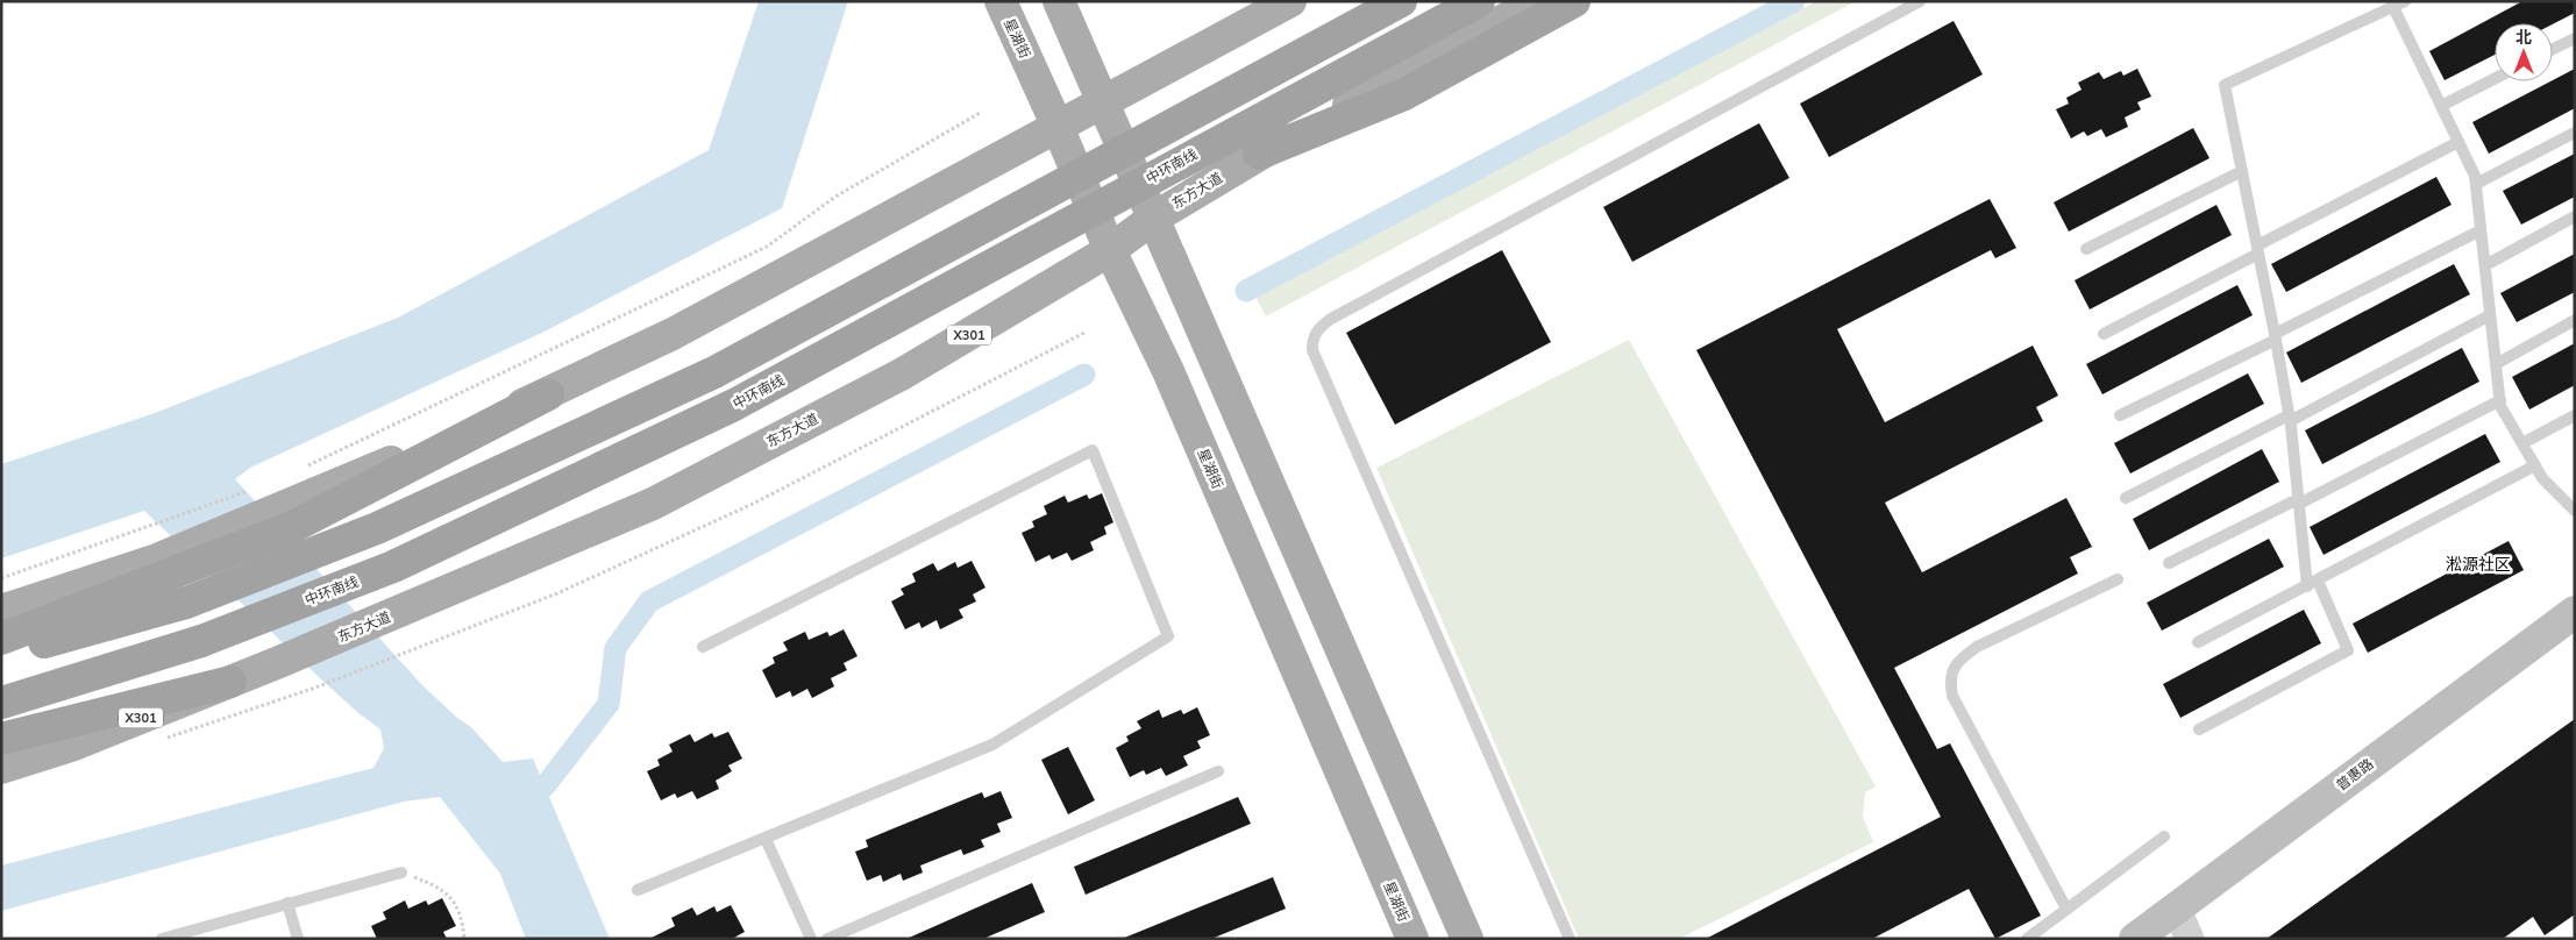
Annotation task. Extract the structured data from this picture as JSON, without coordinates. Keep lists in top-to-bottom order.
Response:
{
  "streets": {
    "highway": ["中环南线"],
    "main road": [
      "星湖街",
      "东方大道",
      "X301",
      "普惠路"
    ]
  },
  "crossings": [
    ["星湖街", "东方大道"]
  ],
  "districts": ["淞源社区"],
  "north": "top"
}
